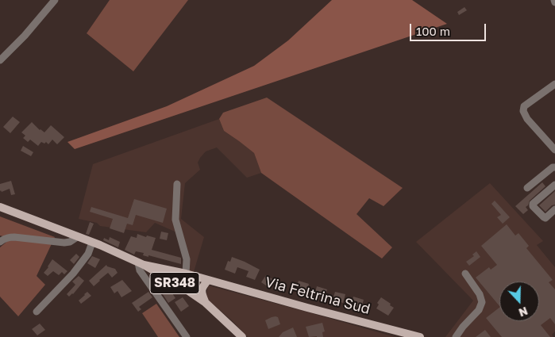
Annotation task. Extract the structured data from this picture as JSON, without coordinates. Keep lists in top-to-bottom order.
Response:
{
  "streets": {
    "main road": ["SR348", "Via Feltrina Sud"]
  },
  "crossings": [
    ["SR348", "Via Feltrina Sud"]
  ],
  "scale_bar": "100 m",
  "north": "bottom"
}
